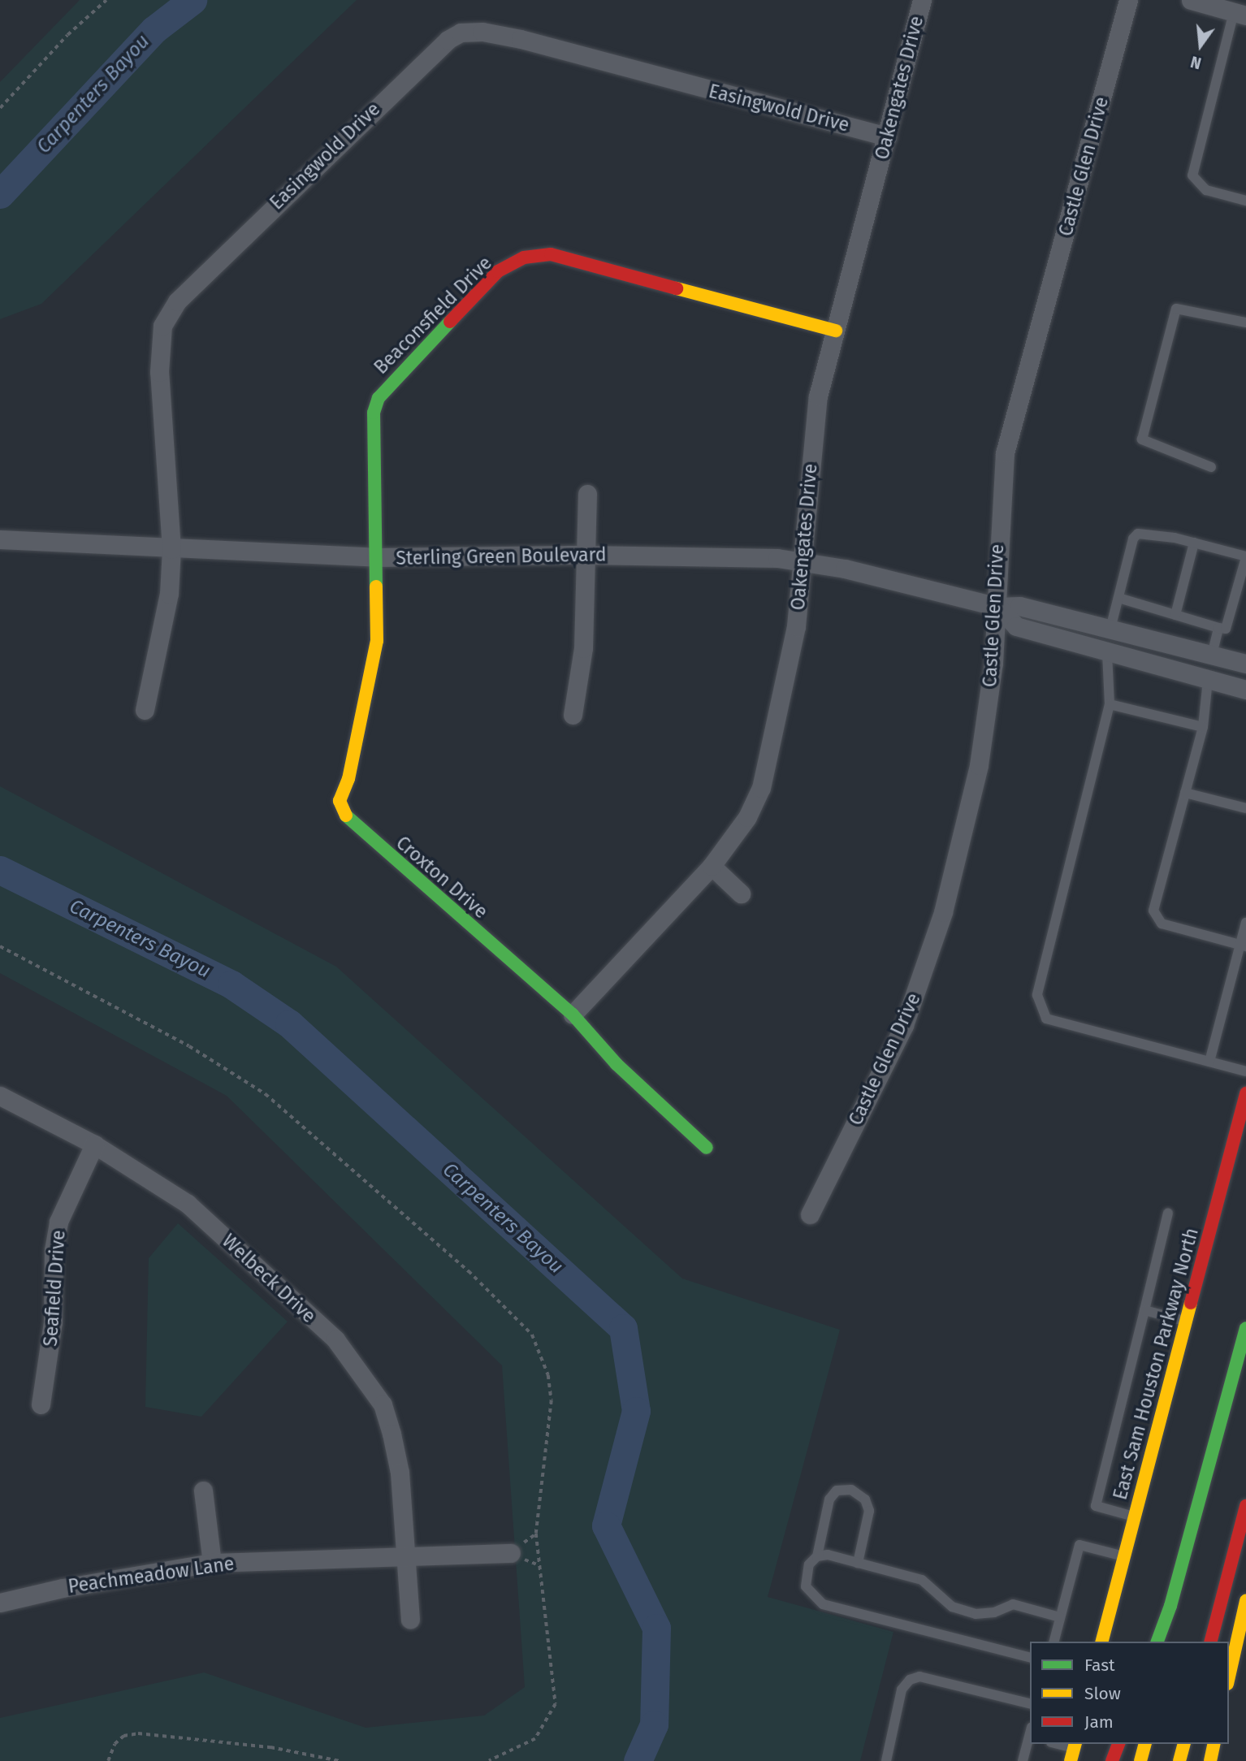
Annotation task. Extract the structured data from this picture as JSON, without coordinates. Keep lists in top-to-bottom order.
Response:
{
  "streets": {
    "main road": ["Beaconsfield Drive", "Croxton Drive", "East Sam Houston Parkway North"],
    "street": [
      "Oakengates Drive",
      "Easingwold Drive",
      "Castle Glen Drive",
      "Sterling Green Boulevard",
      "Welbeck Drive",
      "Seafield Drive",
      "Peachmeadow Lane"
    ]
  },
  "crossings": [
    ["Oakengates Drive", "Easingwold Drive"],
    ["Oakengates Drive", "Beaconsfield Drive"],
    ["Oakengates Drive", "Sterling Green Boulevard"],
    ["Oakengates Drive", "Croxton Drive"],
    ["Easingwold Drive", "Sterling Green Boulevard"],
    ["Castle Glen Drive", "Sterling Green Boulevard"],
    ["Beaconsfield Drive", "Sterling Green Boulevard"],
    ["Beaconsfield Drive", "Croxton Drive"],
    ["Sterling Green Boulevard", "Croxton Drive"],
    ["Welbeck Drive", "Seafield Drive"],
    ["Welbeck Drive", "Peachmeadow Lane"]
  ],
  "water": ["Carpenters Bayou"],
  "legend": ["Fast", "Slow", "Jam"],
  "north": "bottom"
}
